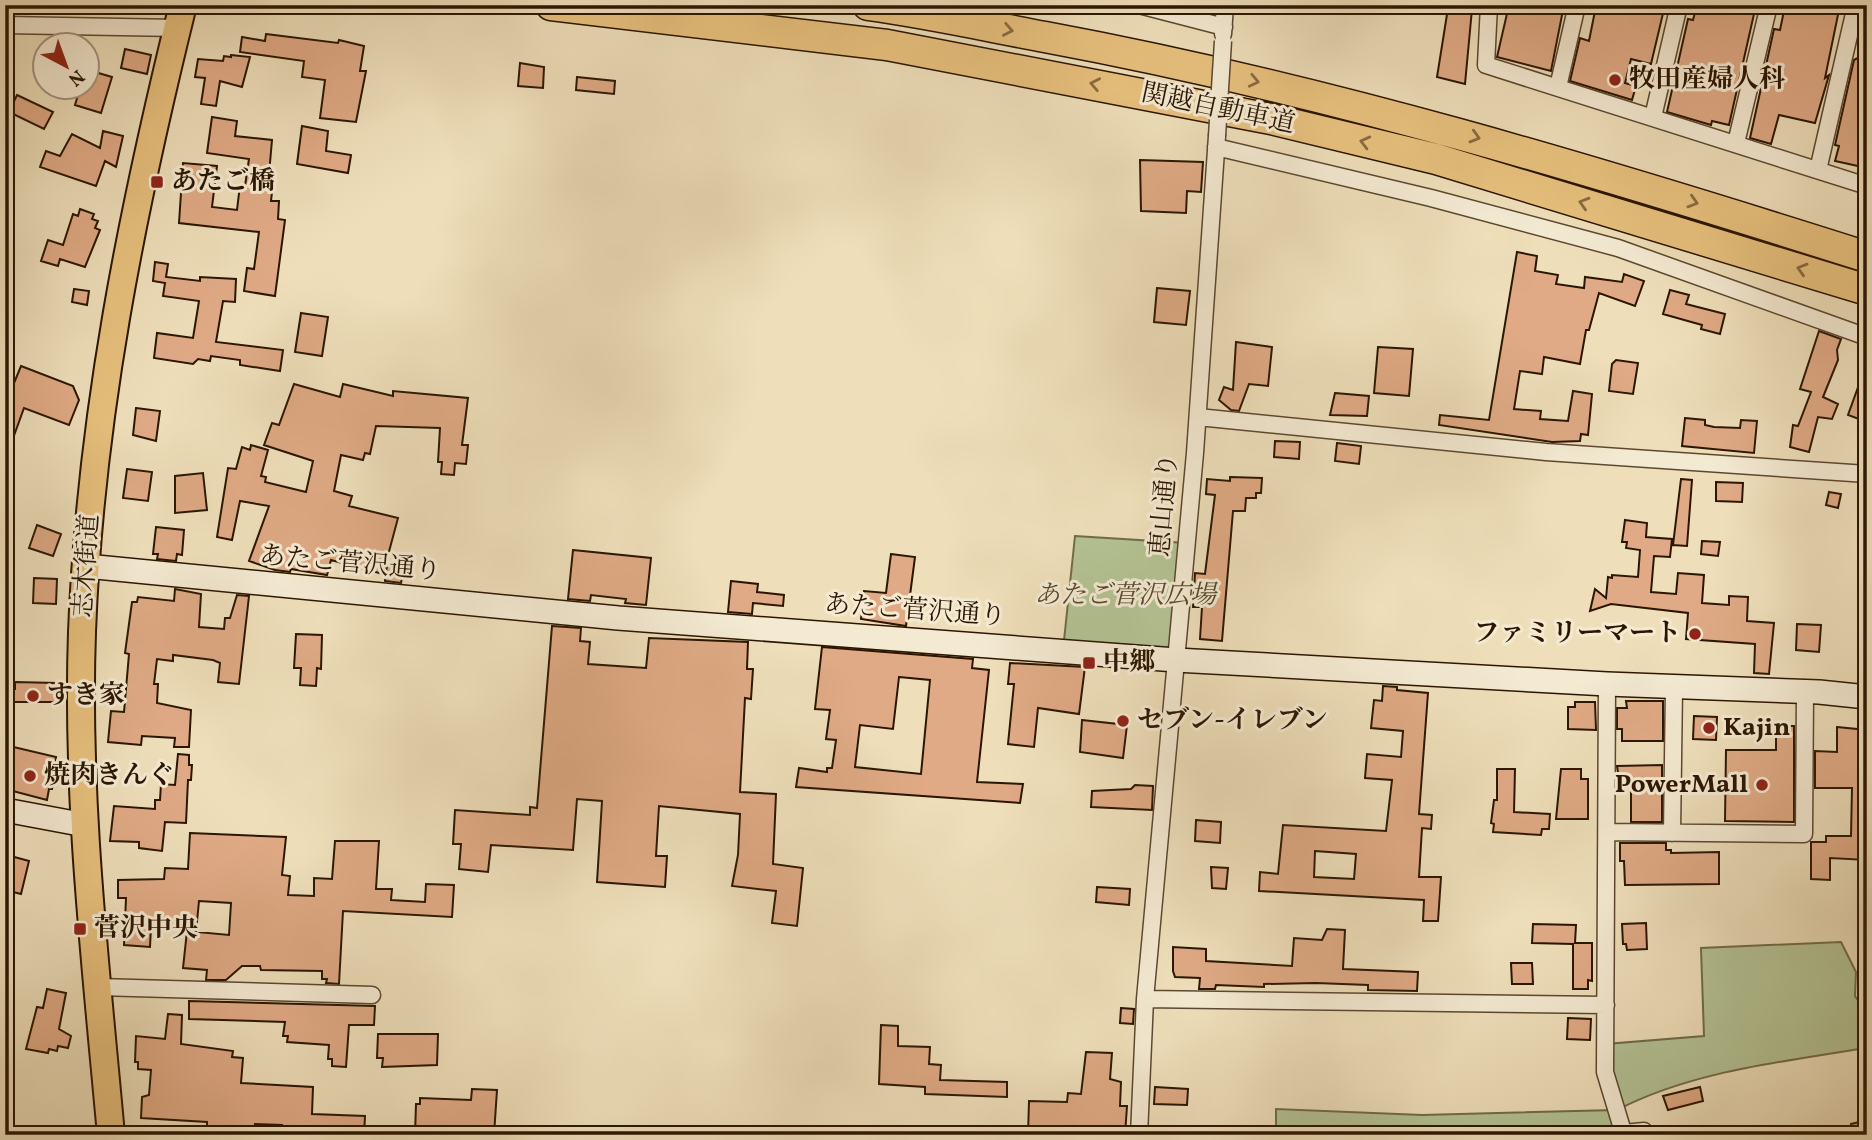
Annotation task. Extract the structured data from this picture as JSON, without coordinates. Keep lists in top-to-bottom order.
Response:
{
  "streets": {
    "highway": ["関越自動車道"],
    "main road": ["志木街道"],
    "street": ["恵山通り", "あたご菅沢通り"]
  },
  "crossings": [
    ["恵山通り", "あたご菅沢通り"],
    ["あたご菅沢通り", "志木街道"]
  ],
  "parks": ["あたご菅沢広場"],
  "places": {
    "other": [
      "牧田産婦人科",
      "ファミリーマート",
      "すき家",
      "セブン-イレブン",
      "Kajin",
      "焼肉きんぐ",
      "PowerMall"
    ],
    "transit": ["あたご橋", "中郷", "菅沢中央"]
  },
  "north": "bottom right"
}
